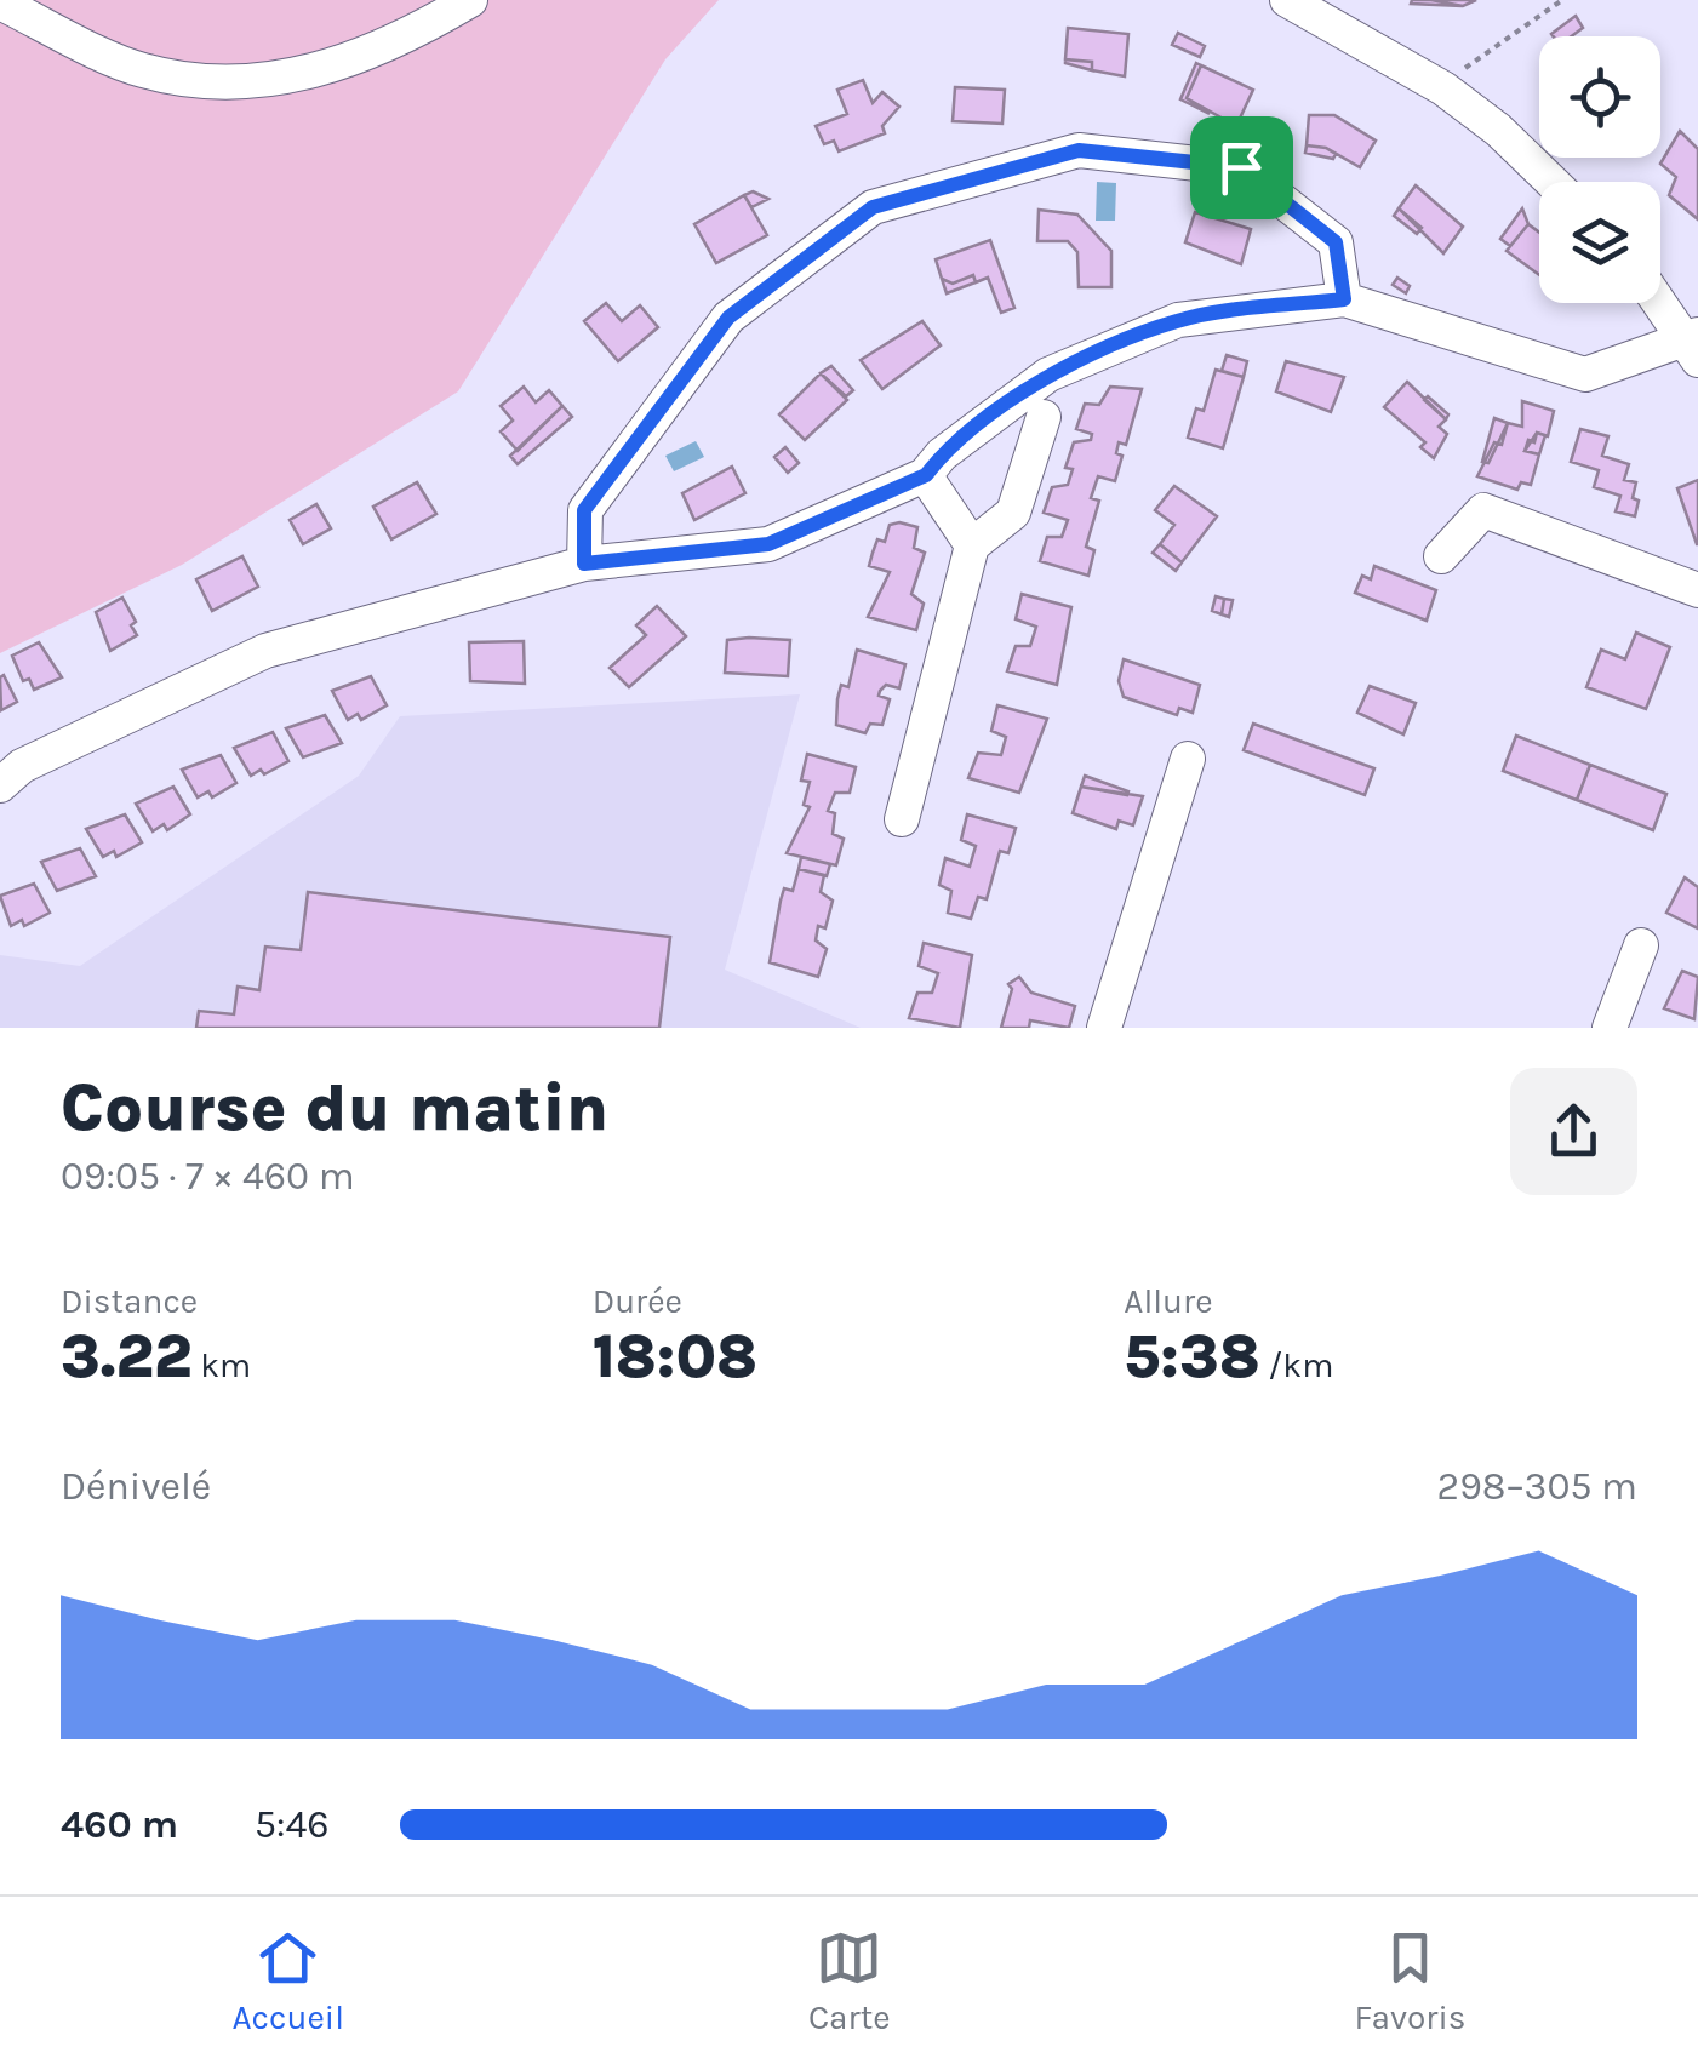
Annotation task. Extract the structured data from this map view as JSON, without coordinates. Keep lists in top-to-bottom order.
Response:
{
  "page": {
    "heading": ["Course du matin", "09:05 · 7 × 460 m"],
    "stats": [
      ["Distance", "3.22 km"],
      ["Durée", "18:08"],
      ["Allure", "5:38 /km"]
    ],
    "chart": ["Dénivelé", "298–305 m"],
    "list": [
      {
        "name": "460 m",
        "note": "5:46"
      }
    ],
    "tabs": ["Accueil", "Carte", "Favoris"]
  }
}
